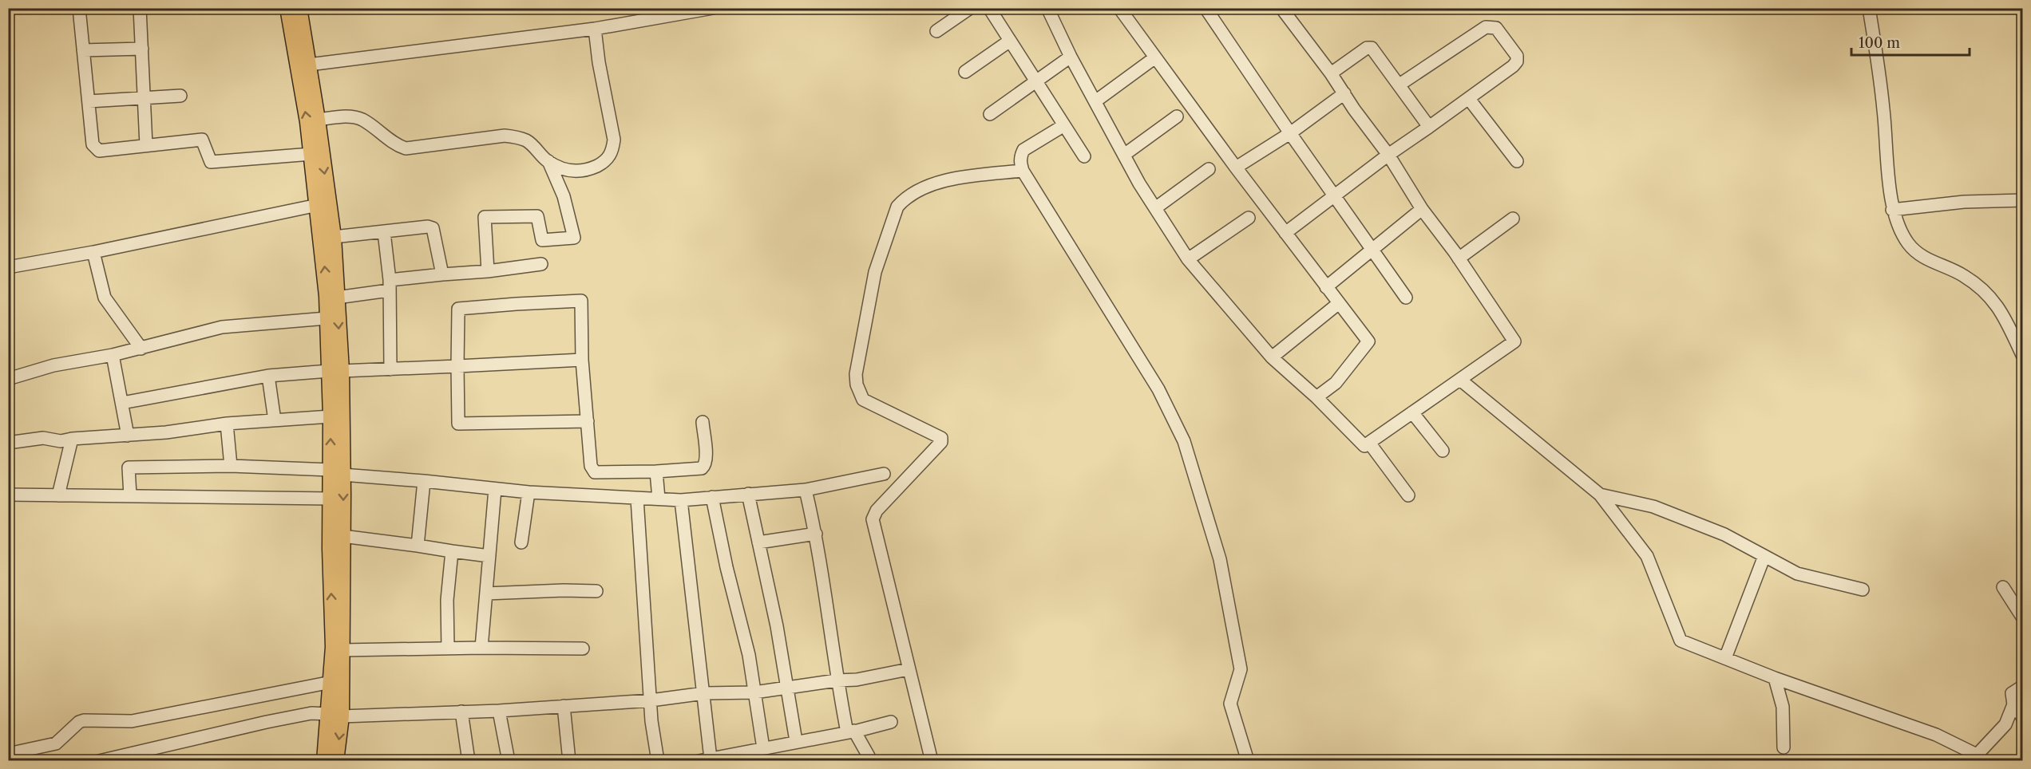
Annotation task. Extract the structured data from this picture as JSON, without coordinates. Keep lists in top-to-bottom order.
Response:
{
  "scale_bar": "100 m"
}
